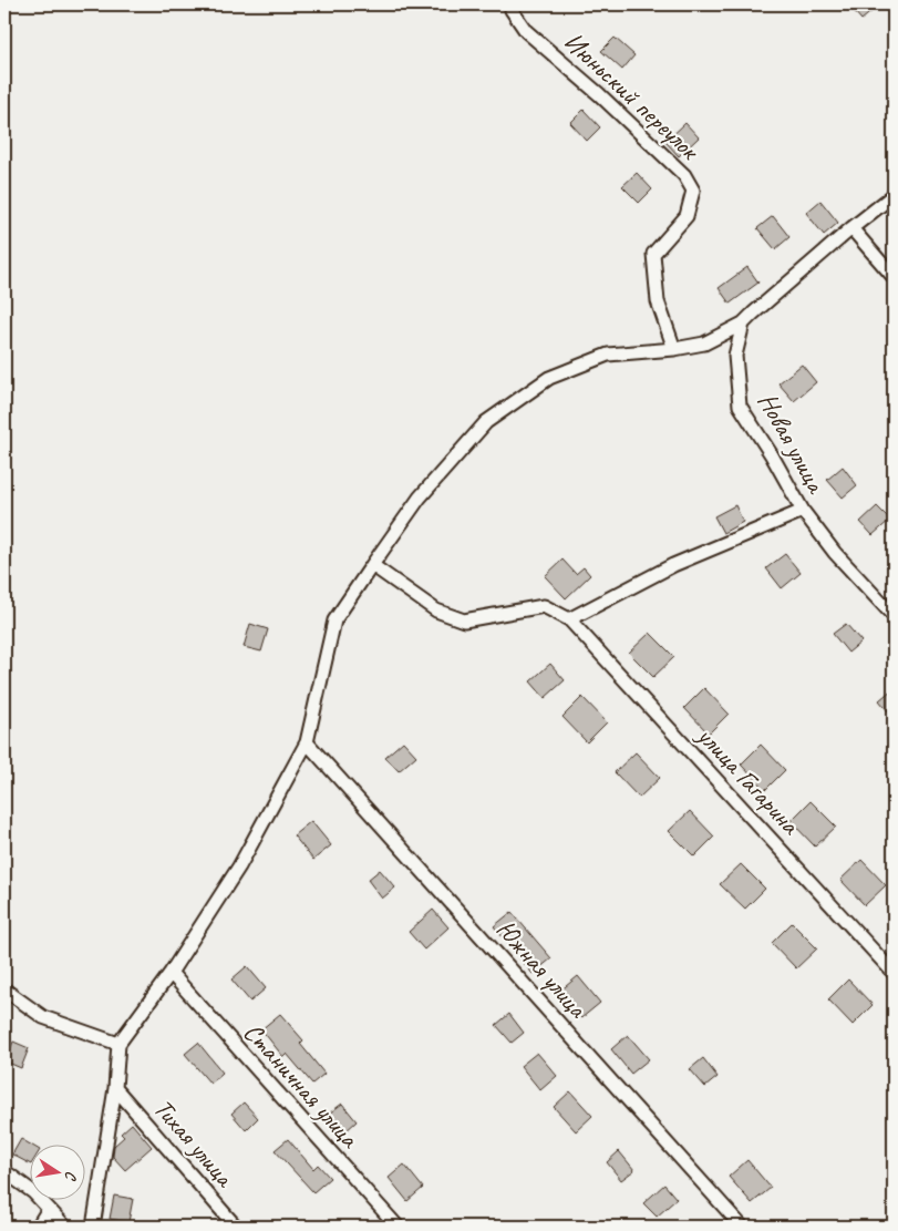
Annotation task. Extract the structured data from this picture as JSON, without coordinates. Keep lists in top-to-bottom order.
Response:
{
  "streets": {
    "street": [
      "Июньский переулок",
      "Новая улица",
      "улица Гагарина",
      "Южная улица",
      "Станичная улица",
      "Тихая улица"
    ]
  },
  "north": "right"
}
